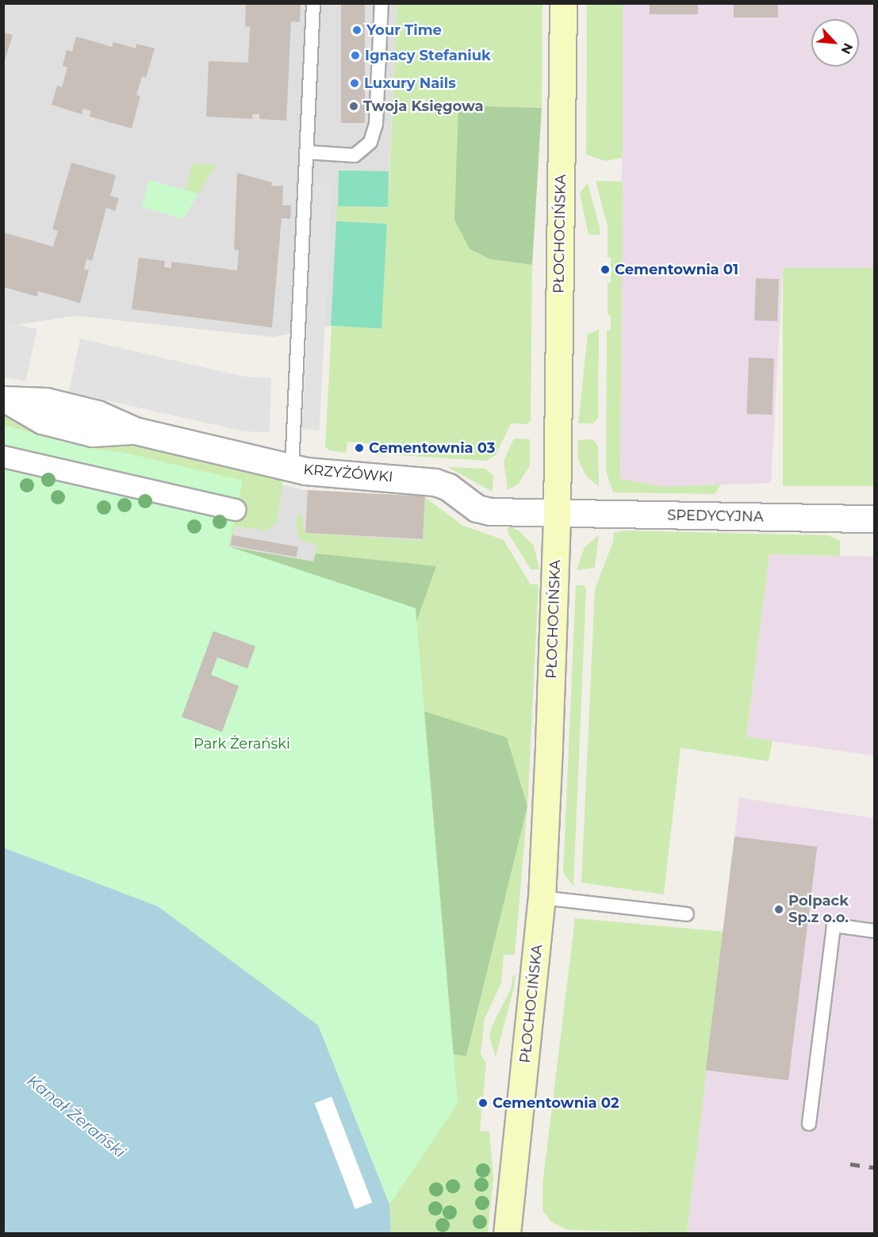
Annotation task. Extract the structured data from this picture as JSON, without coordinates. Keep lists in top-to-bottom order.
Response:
{
  "streets": {
    "main road": ["PŁOCHOCIŃSKA"],
    "street": ["KRZYŻÓWKI", "SPEDYCYJNA"]
  },
  "crossings": [
    ["PŁOCHOCIŃSKA", "KRZYŻÓWKI"],
    ["PŁOCHOCIŃSKA", "SPEDYCYJNA"],
    ["KRZYŻÓWKI", "SPEDYCYJNA"]
  ],
  "water": ["Kanał Żerański"],
  "parks": ["Park Żerański"],
  "places": [
    "Your Time",
    "Ignacy Stefaniuk",
    "Luxury Nails",
    "Twoja Księgowa",
    "Cementownia 01",
    "Cementownia 03",
    "Polpack Sp.z o.o.",
    "Cementownia 02"
  ],
  "north": "bottom right"
}
